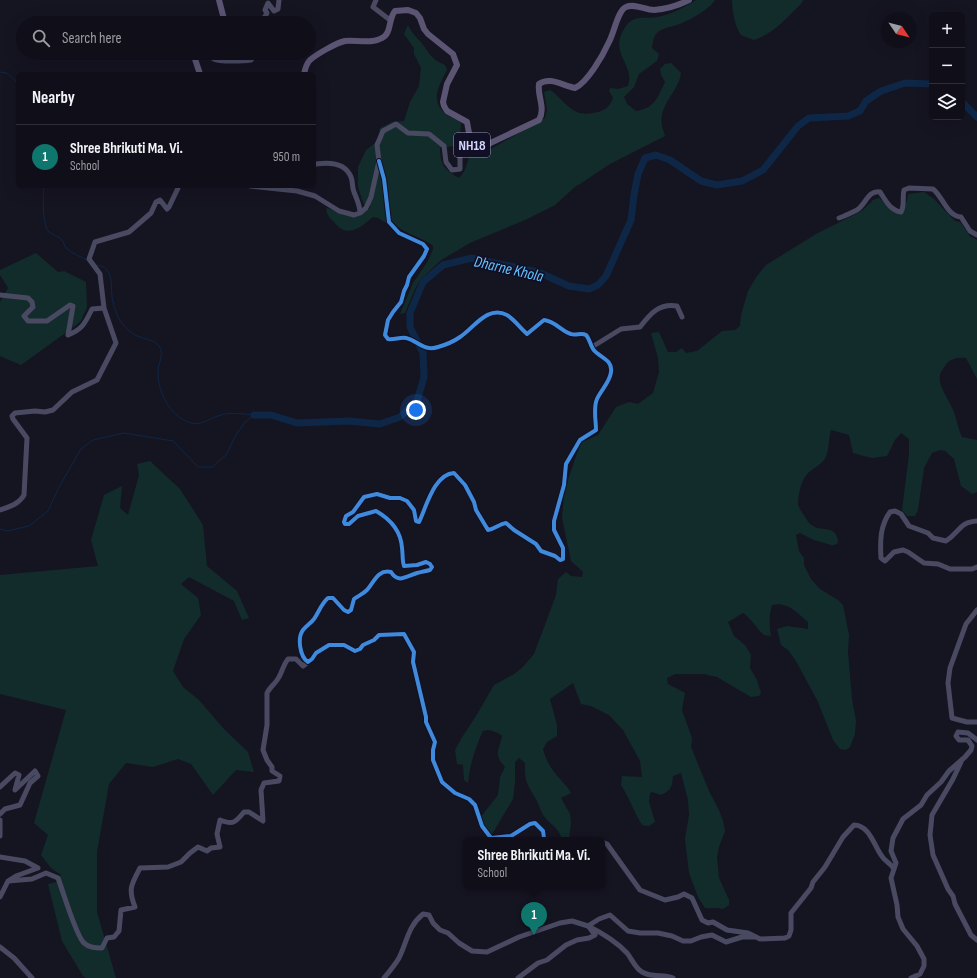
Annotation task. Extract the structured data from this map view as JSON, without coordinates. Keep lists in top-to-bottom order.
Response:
{
  "streets": {
    "main road": ["NH18"]
  },
  "water": ["Dharne Khola"],
  "north": "bottom right",
  "page": {
    "map_buttons": ["+", "−"],
    "search": "Search here",
    "heading": "Nearby",
    "list": [
      {
        "mark": "1",
        "name": "Shree Bhrikuti Ma. Vi.",
        "note": "School",
        "value": "950 m"
      }
    ],
    "popup": ["Shree Bhrikuti Ma. Vi.", "School"],
    "pins": "1"
  }
}
